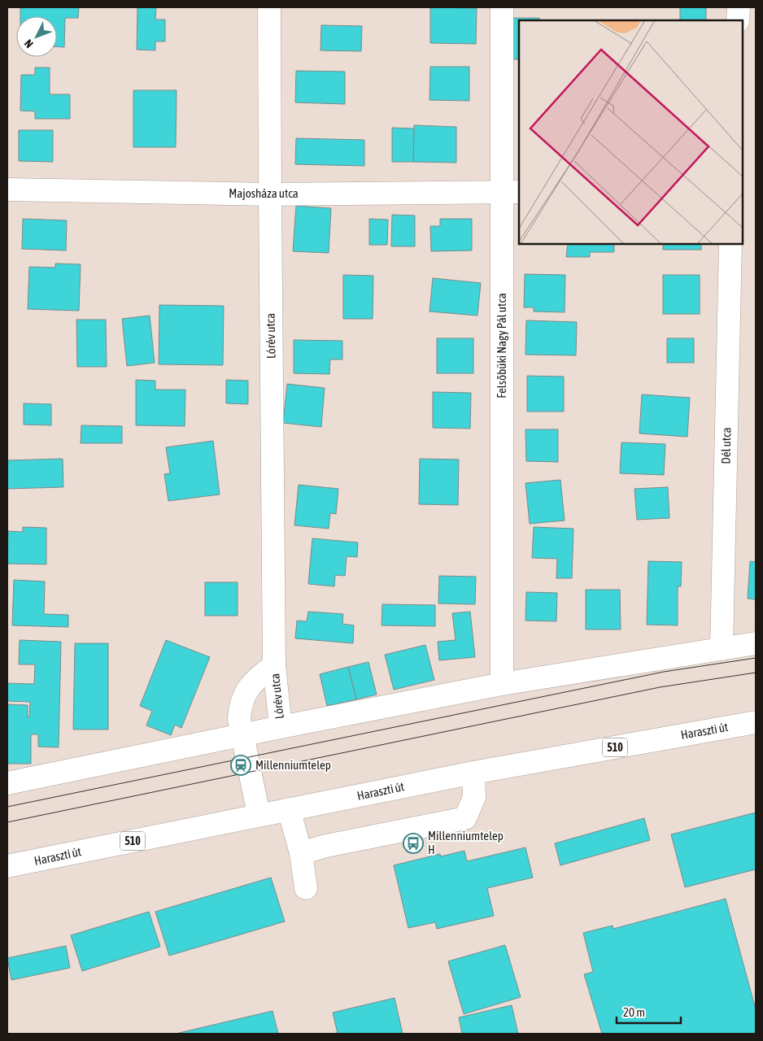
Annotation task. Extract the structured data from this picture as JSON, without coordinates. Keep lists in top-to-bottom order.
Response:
{
  "streets": {
    "street": [
      "Majosháza utca",
      "Lórév utca",
      "Felsőbüki Nagy Pál utca",
      "Dél utca",
      "Haraszti út",
      "510"
    ]
  },
  "crossings": [
    ["Majosháza utca", "Lórév utca"],
    ["Majosháza utca", "Felsőbüki Nagy Pál utca"],
    ["Lórév utca", "Haraszti út"]
  ],
  "places": {
    "station": ["Millenniumtelep"],
    "bus stop": ["Millenniumtelep H"]
  },
  "scale_bar": "20 m",
  "north": "bottom left"
}
